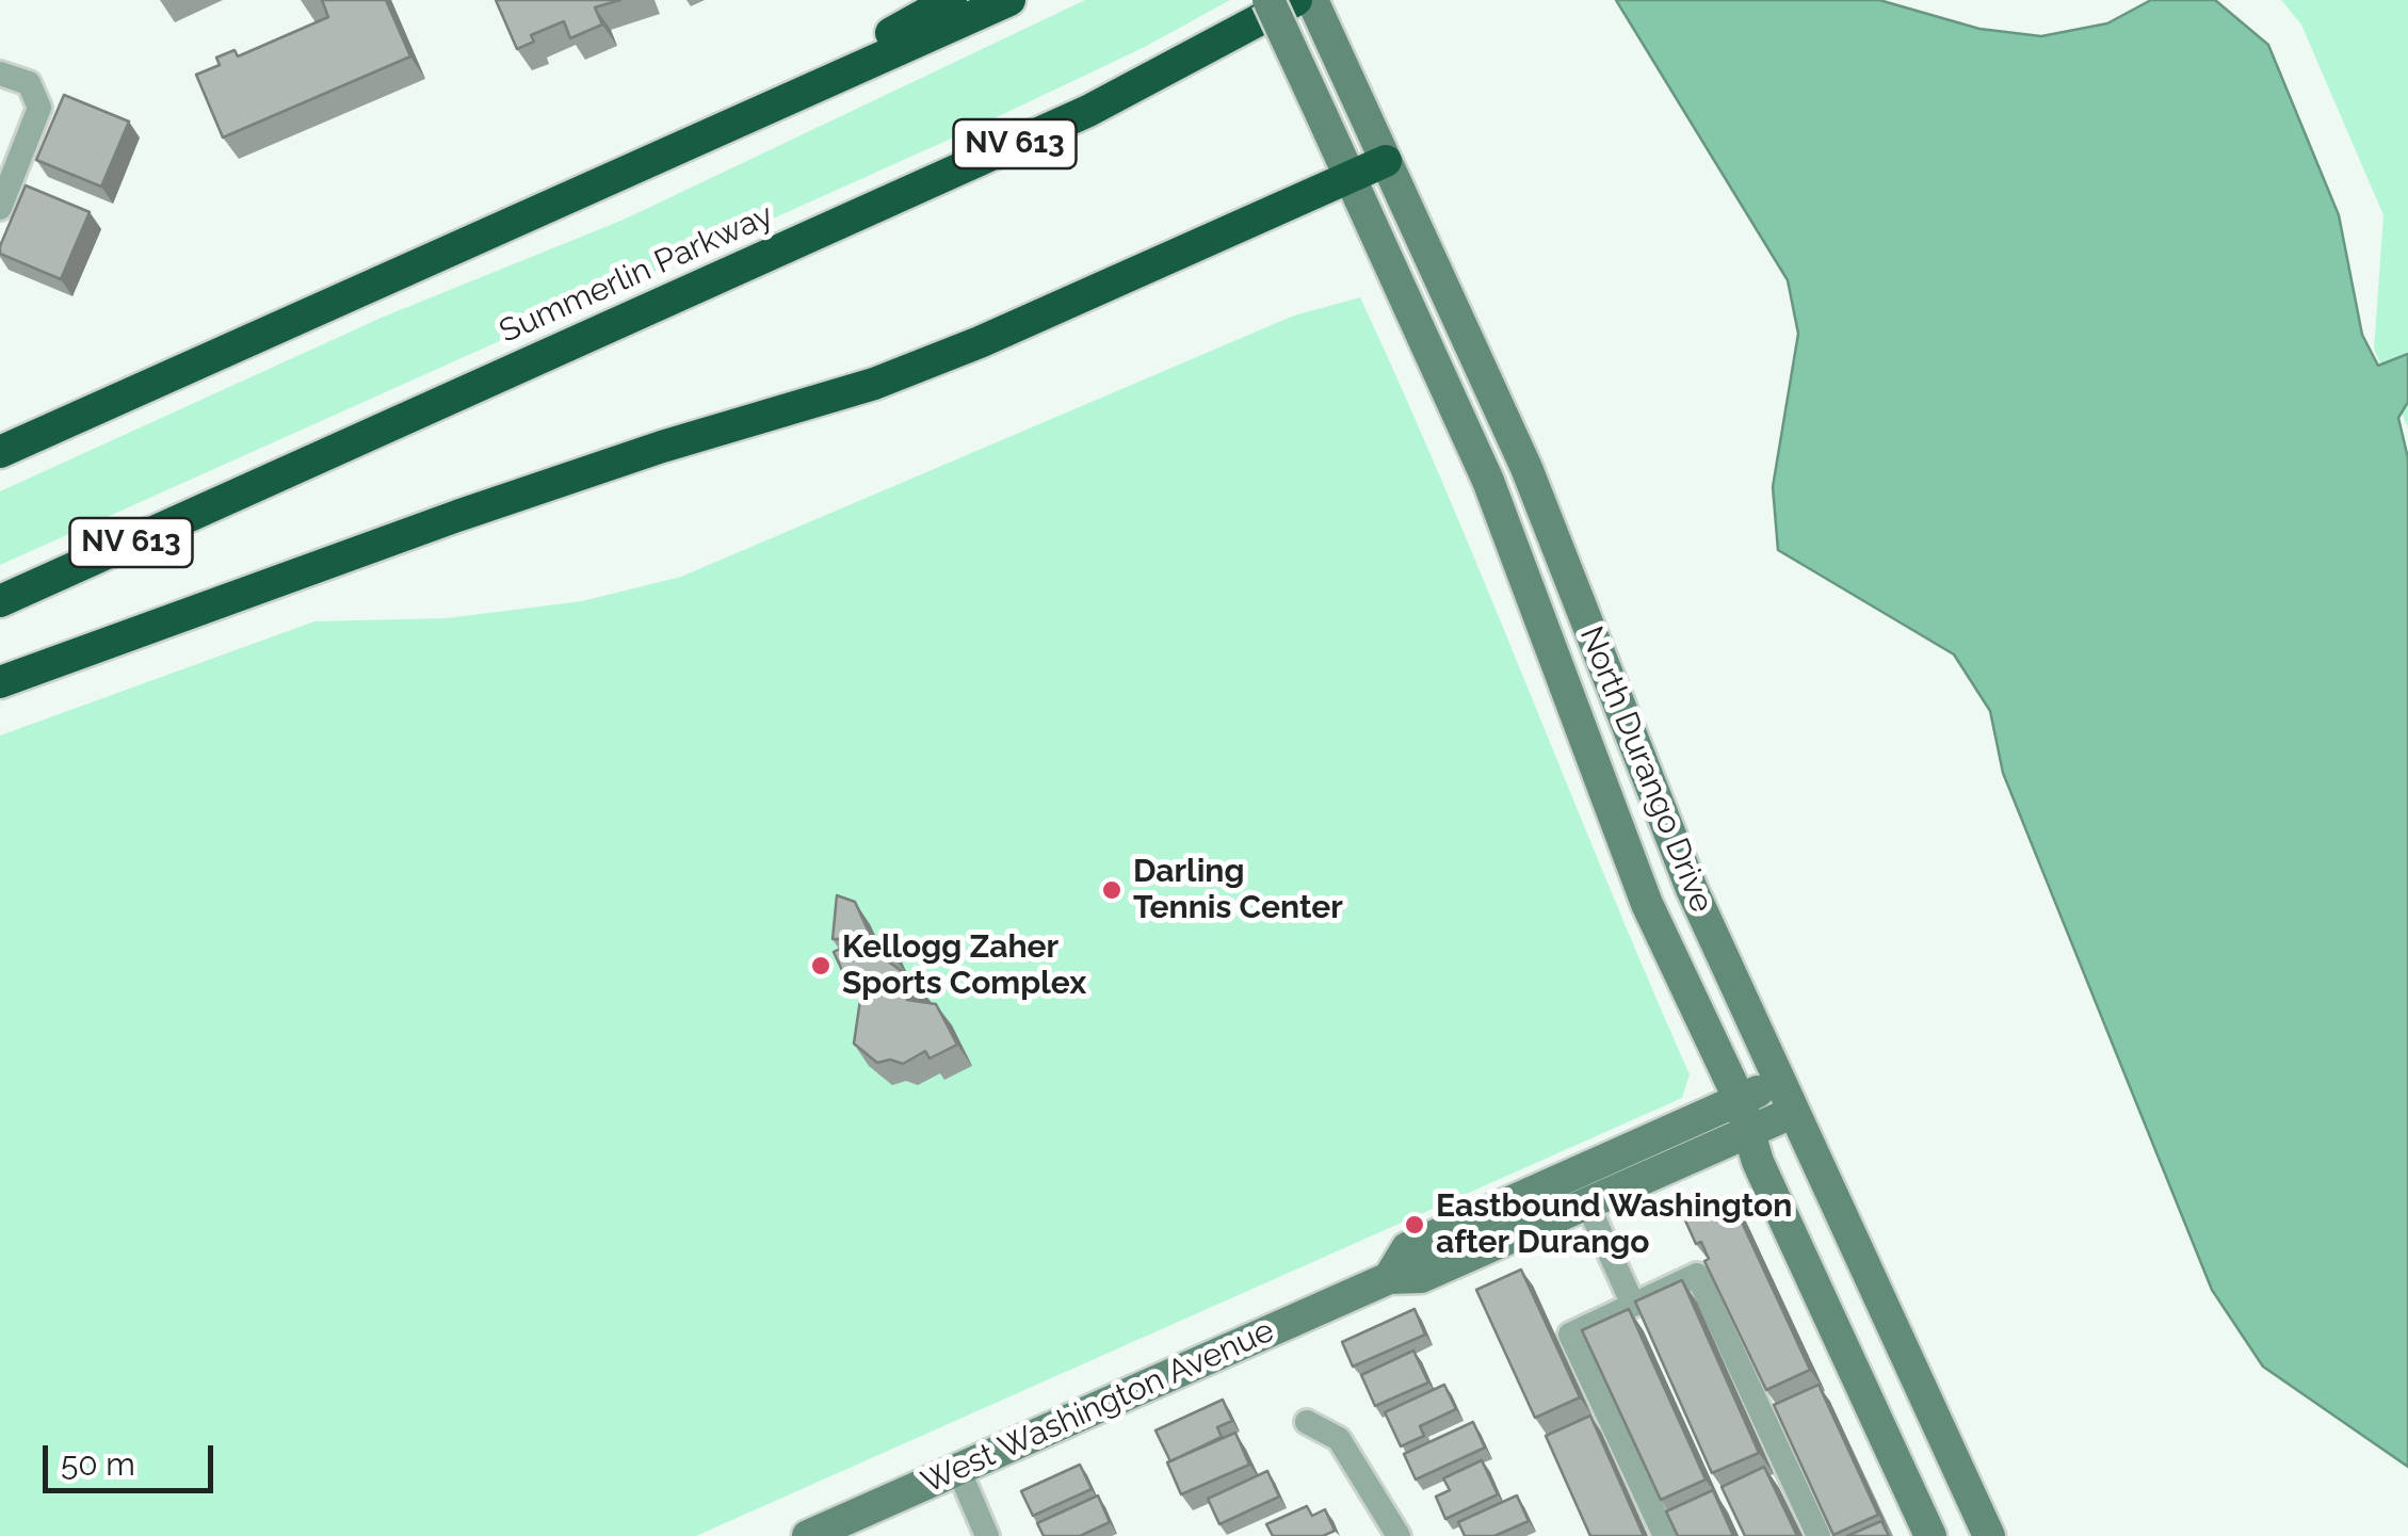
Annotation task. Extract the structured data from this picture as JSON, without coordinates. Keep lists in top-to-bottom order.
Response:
{
  "streets": {
    "highway": ["NV 613", "Summerlin Parkway"],
    "main road": ["North Durango Drive", "West Washington Avenue"]
  },
  "crossings": [
    ["North Durango Drive", "West Washington Avenue"]
  ],
  "places": ["Darling Tennis Center", "Kellogg Zaher Sports Complex", "Eastbound Washington after Durango"],
  "scale_bar": "50 m"
}
